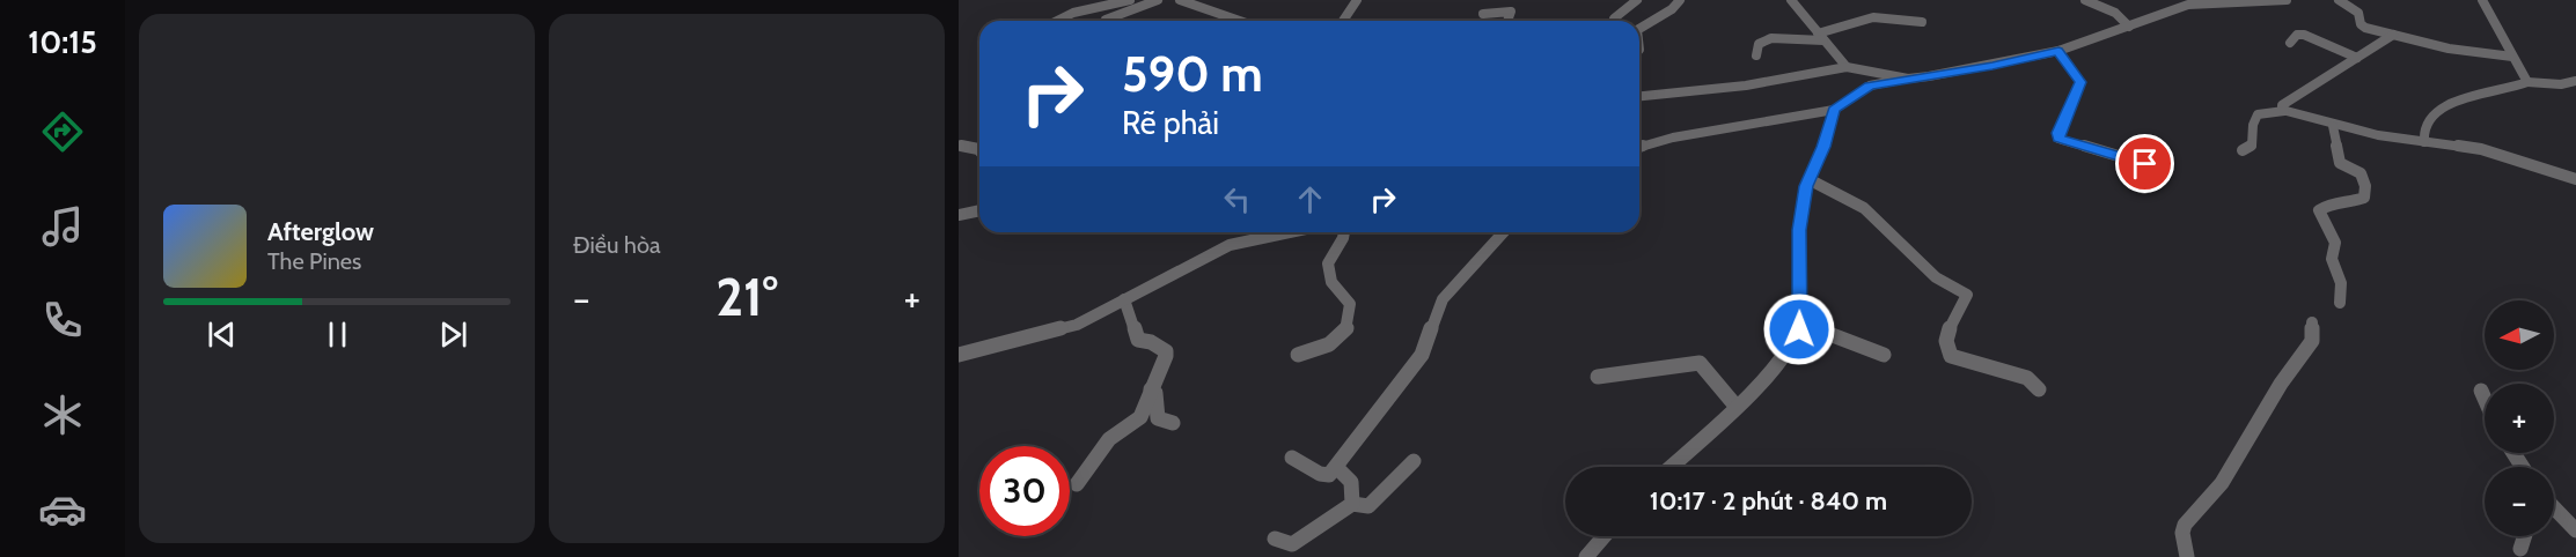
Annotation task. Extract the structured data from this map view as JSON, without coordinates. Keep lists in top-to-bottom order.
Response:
{
  "north": "left",
  "page": {
    "tabs": "10:15",
    "tile": "Điều hòa",
    "turn": ["590 m", "Rẽ phải"],
    "song": ["Afterglow", "The Pines"],
    "heat": ["−", "21°", "+"],
    "map_buttons": ["+", "−"],
    "limit": "30",
    "trip": "10:17 · 2 phút · 840 m"
  }
}
